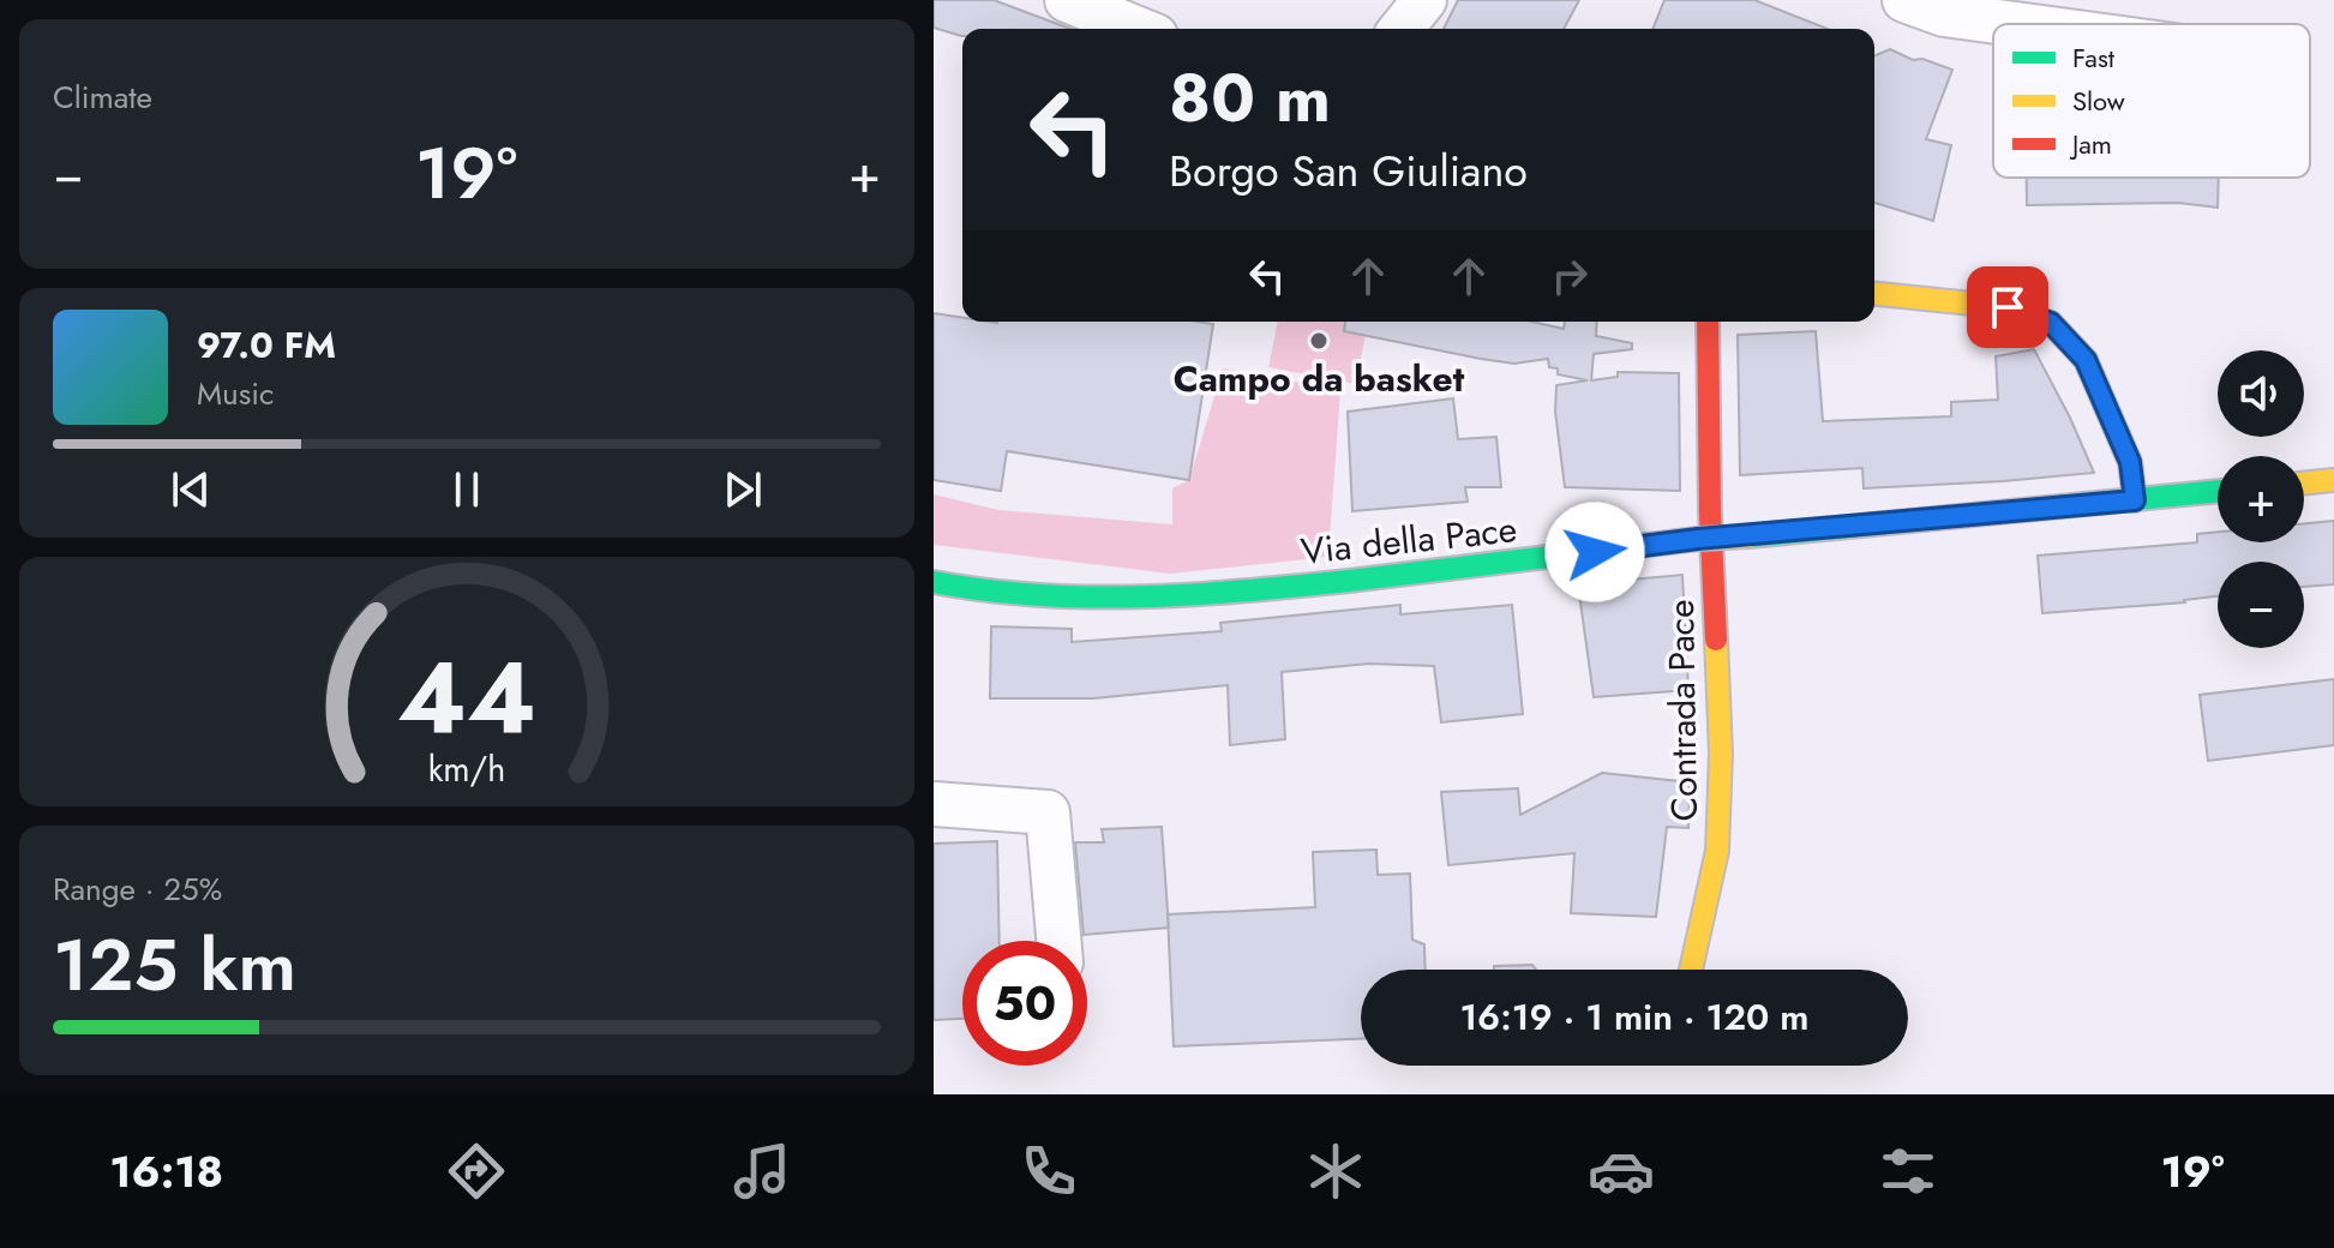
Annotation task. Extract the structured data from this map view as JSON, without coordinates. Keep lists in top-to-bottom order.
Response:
{
  "streets": {
    "main road": ["Via della Pace", "Contrada Pace"]
  },
  "places": ["Campo da basket"],
  "legend": ["Fast", "Slow", "Jam"],
  "page": {
    "tile": [
      "Climate",
      ["Range · 25%", "125 km"]
    ],
    "turn": ["80 m", "Borgo San Giuliano"],
    "heat": ["−", "19°", "+"],
    "song": ["97.0 FM", "Music"],
    "map_buttons": ["+", "−"],
    "limit": "50",
    "trip": "16:19 · 1 min · 120 m",
    "tabs": ["16:18", "19°"],
    "gauge": ["44", "km/h"]
  }
}
